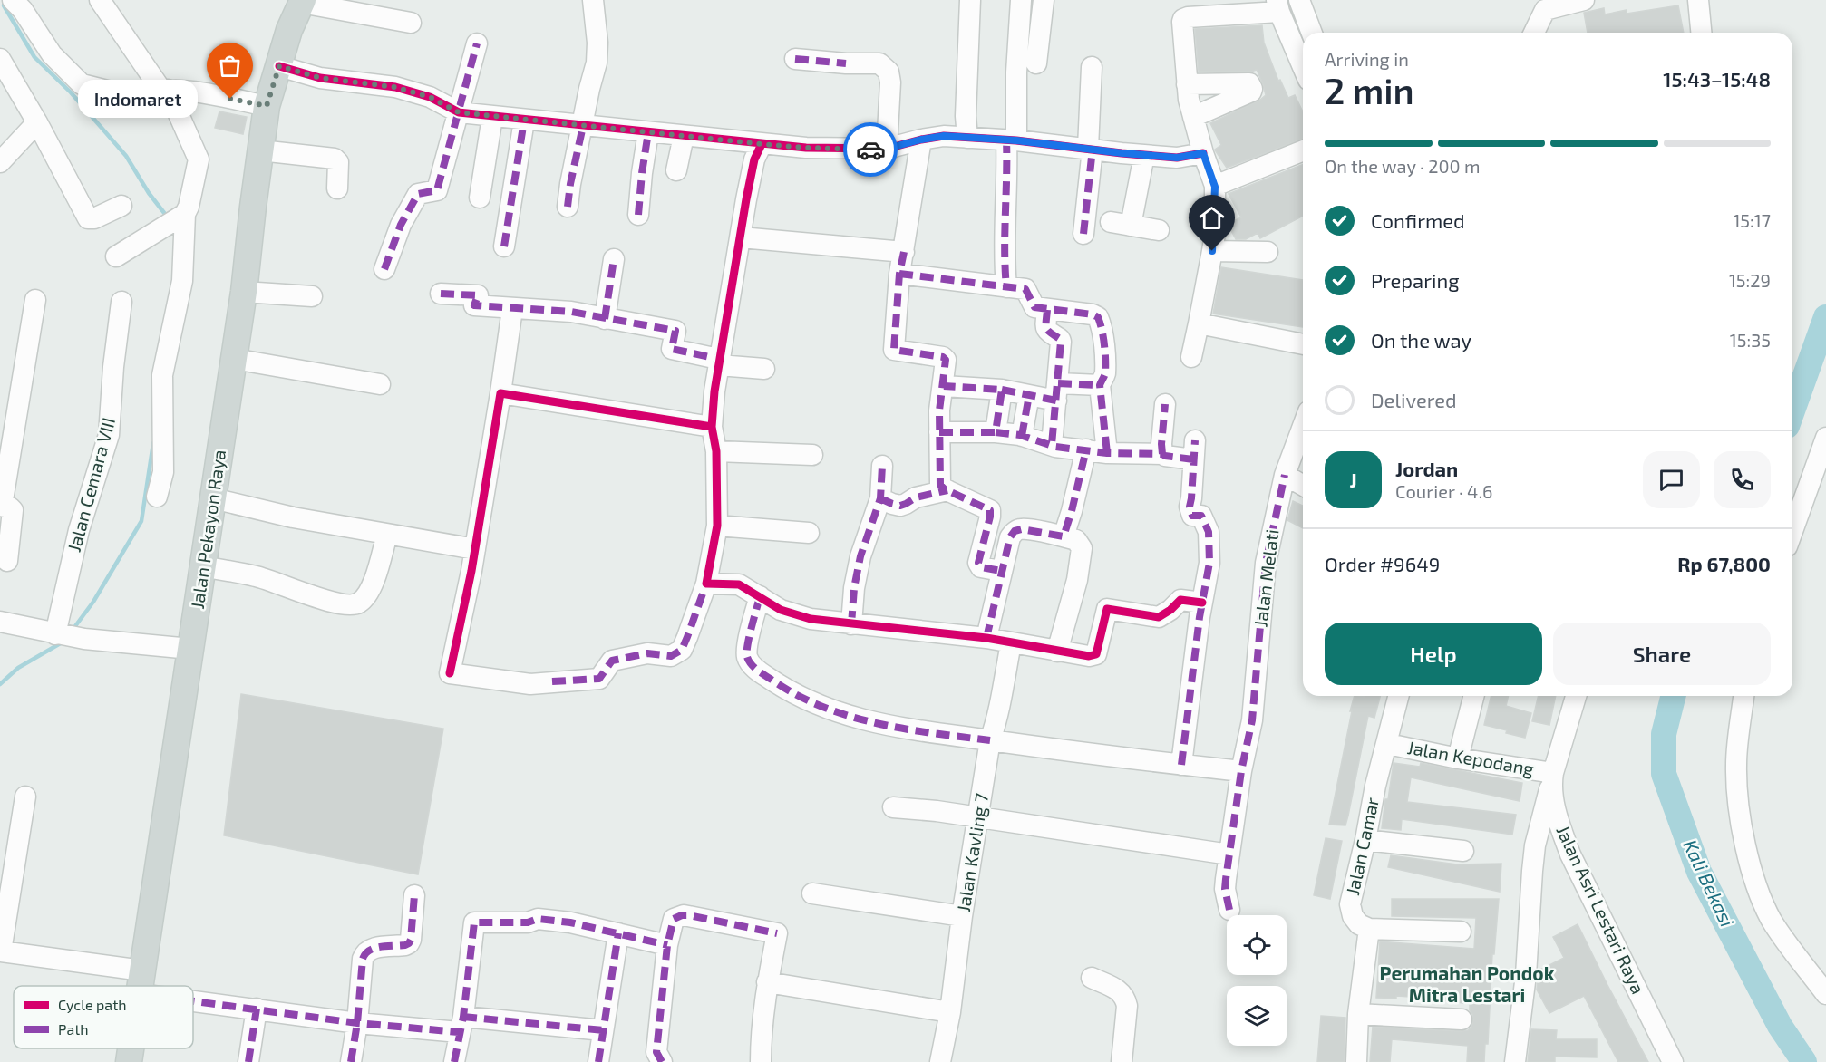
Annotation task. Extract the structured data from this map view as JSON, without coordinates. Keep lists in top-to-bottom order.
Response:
{
  "streets": {
    "main road": ["Jalan Pekayon Raya"],
    "street": [
      "Jalan Cemara VIII",
      "Jalan Melati",
      "Jalan Kepodang",
      "Jalan Camar",
      "Jalan Kavling 7",
      "Jalan Asri Lestari Raya"
    ]
  },
  "crossings": [
    ["Jalan Kepodang", "Jalan Camar"],
    ["Jalan Kepodang", "Jalan Asri Lestari Raya"]
  ],
  "districts": ["Perumahan Pondok Mitra Lestari"],
  "water": ["Kali Bekasi"],
  "places": ["Indomaret"],
  "legend": ["Cycle path", "Path"],
  "page": {
    "heading": ["2 min", "Arriving in", "15:43–15:48"],
    "panel": [
      "Jordan",
      "Courier · 4.6",
      "Order #9649",
      "Rp 67,800"
    ],
    "bubble": "Indomaret",
    "bar": "On the way · 200 m",
    "list": [
      ["Confirmed", "15:17"],
      ["Preparing", "15:29"],
      ["On the way", "15:35"],
      "Delivered"
    ],
    "round": "J",
    "buttons": ["Help", "Share"]
  }
}
